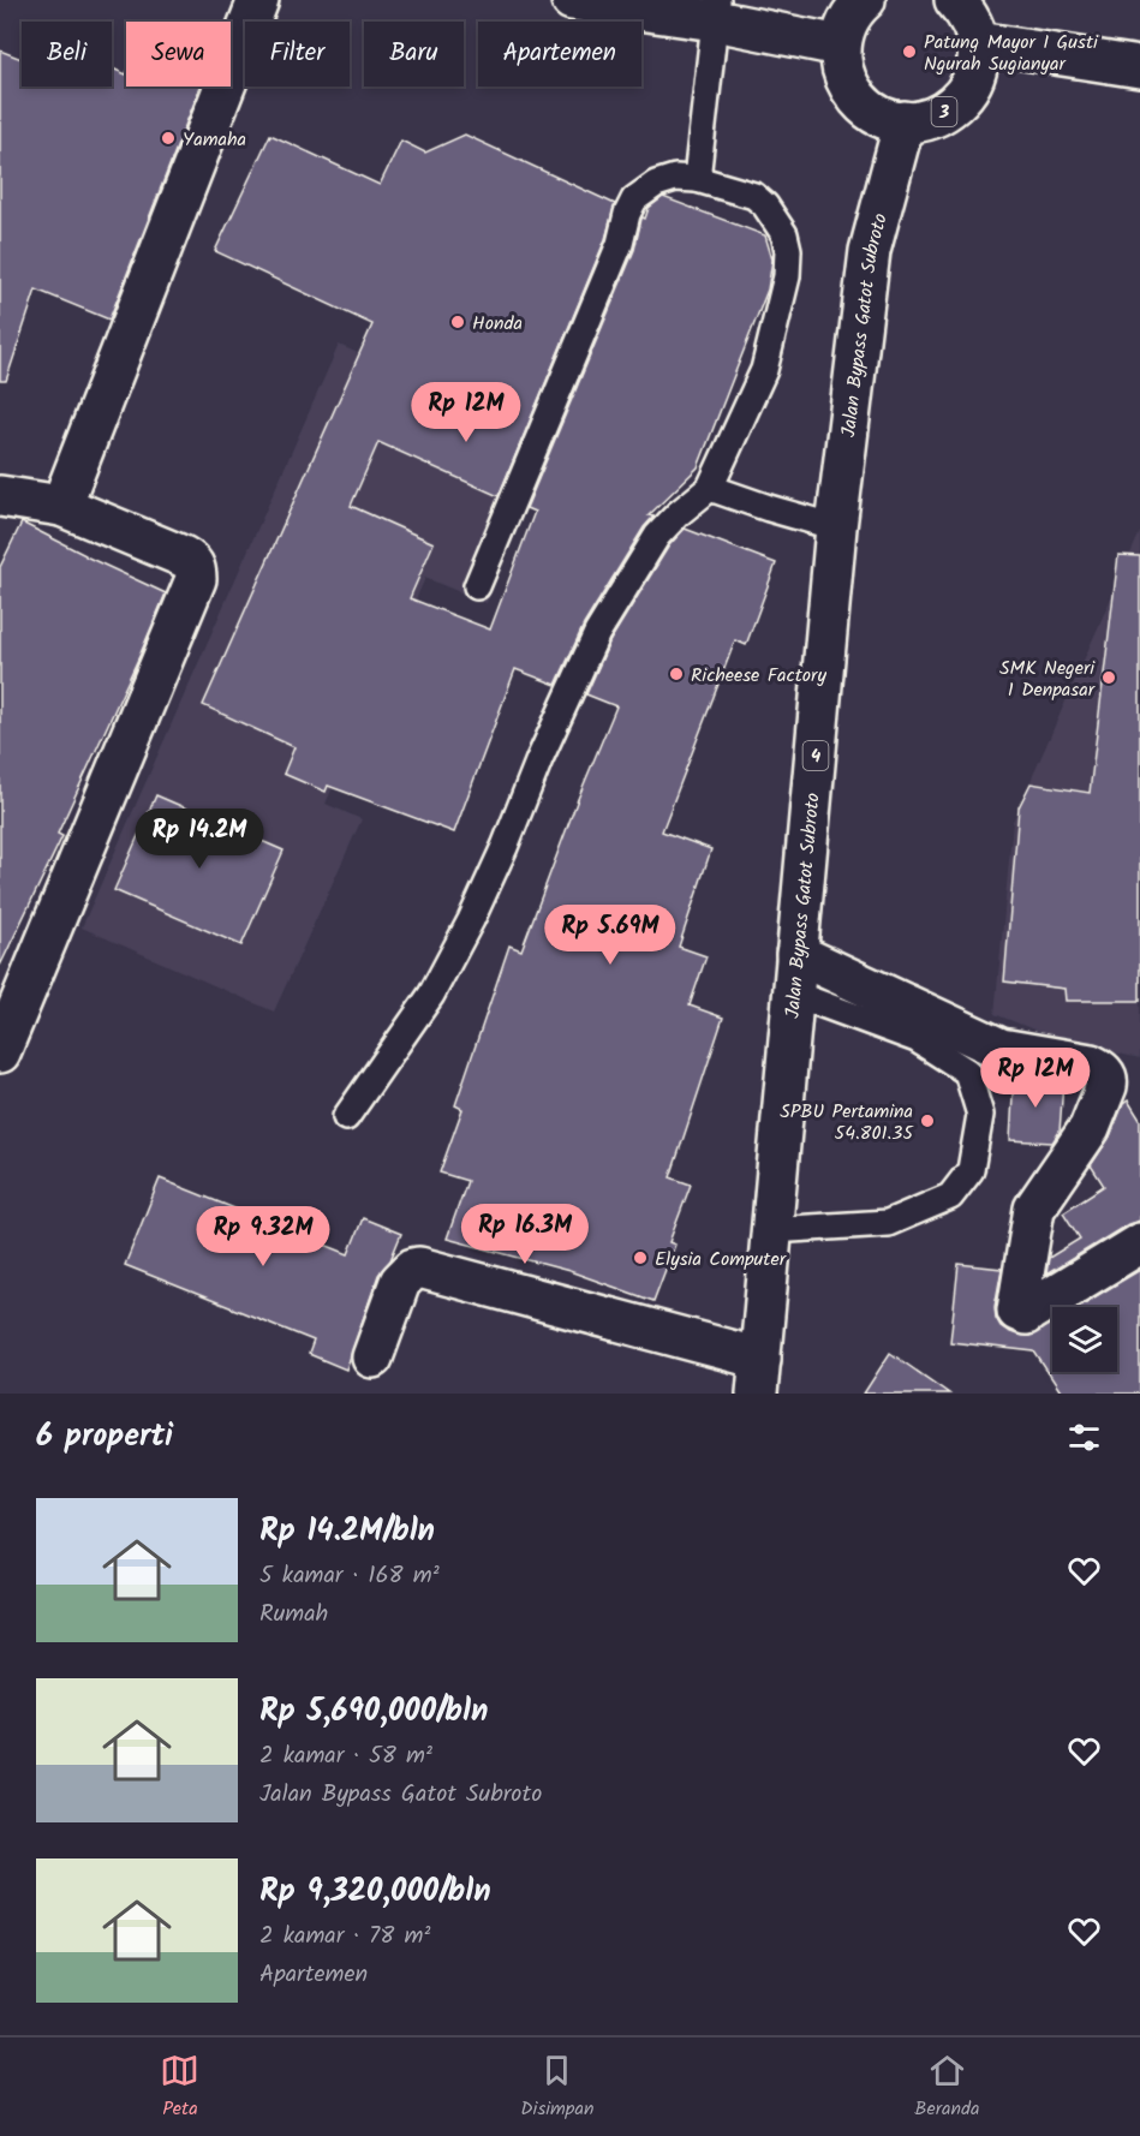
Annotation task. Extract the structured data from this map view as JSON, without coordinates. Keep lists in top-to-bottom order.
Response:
{
  "streets": {
    "main road": ["3", "Jalan Bypass Gatot Subroto", "4"]
  },
  "crossings": [
    ["3", "Jalan Bypass Gatot Subroto"]
  ],
  "places": [
    "Patung Mayor I Gusti Ngurah Sugianyar",
    "Yamaha",
    "Honda",
    "Richeese Factory",
    "SMK Negeri 1 Denpasar",
    "SPBU Pertamina 54.801.35",
    "Elysia Computer"
  ],
  "page": {
    "chip": [
      "Beli",
      "Sewa",
      "Filter",
      "Baru",
      "Apartemen"
    ],
    "price": [
      "Rp 12M",
      "Rp 14.2M",
      "Rp 5.69M",
      "Rp 12M",
      "Rp 16.3M",
      "Rp 9.32M"
    ],
    "heading": "6 properti",
    "list": [
      {
        "name": "Rp 14.2M/bln",
        "note": "5 kamar · 168 m² · Rumah"
      },
      {
        "name": "Rp 5,690,000/bln",
        "note": "2 kamar · 58 m² · Jalan Bypass Gatot Subroto"
      },
      {
        "name": "Rp 9,320,000/bln",
        "note": "2 kamar · 78 m² · Apartemen"
      }
    ],
    "tabs": ["Peta", "Disimpan", "Beranda"]
  }
}
